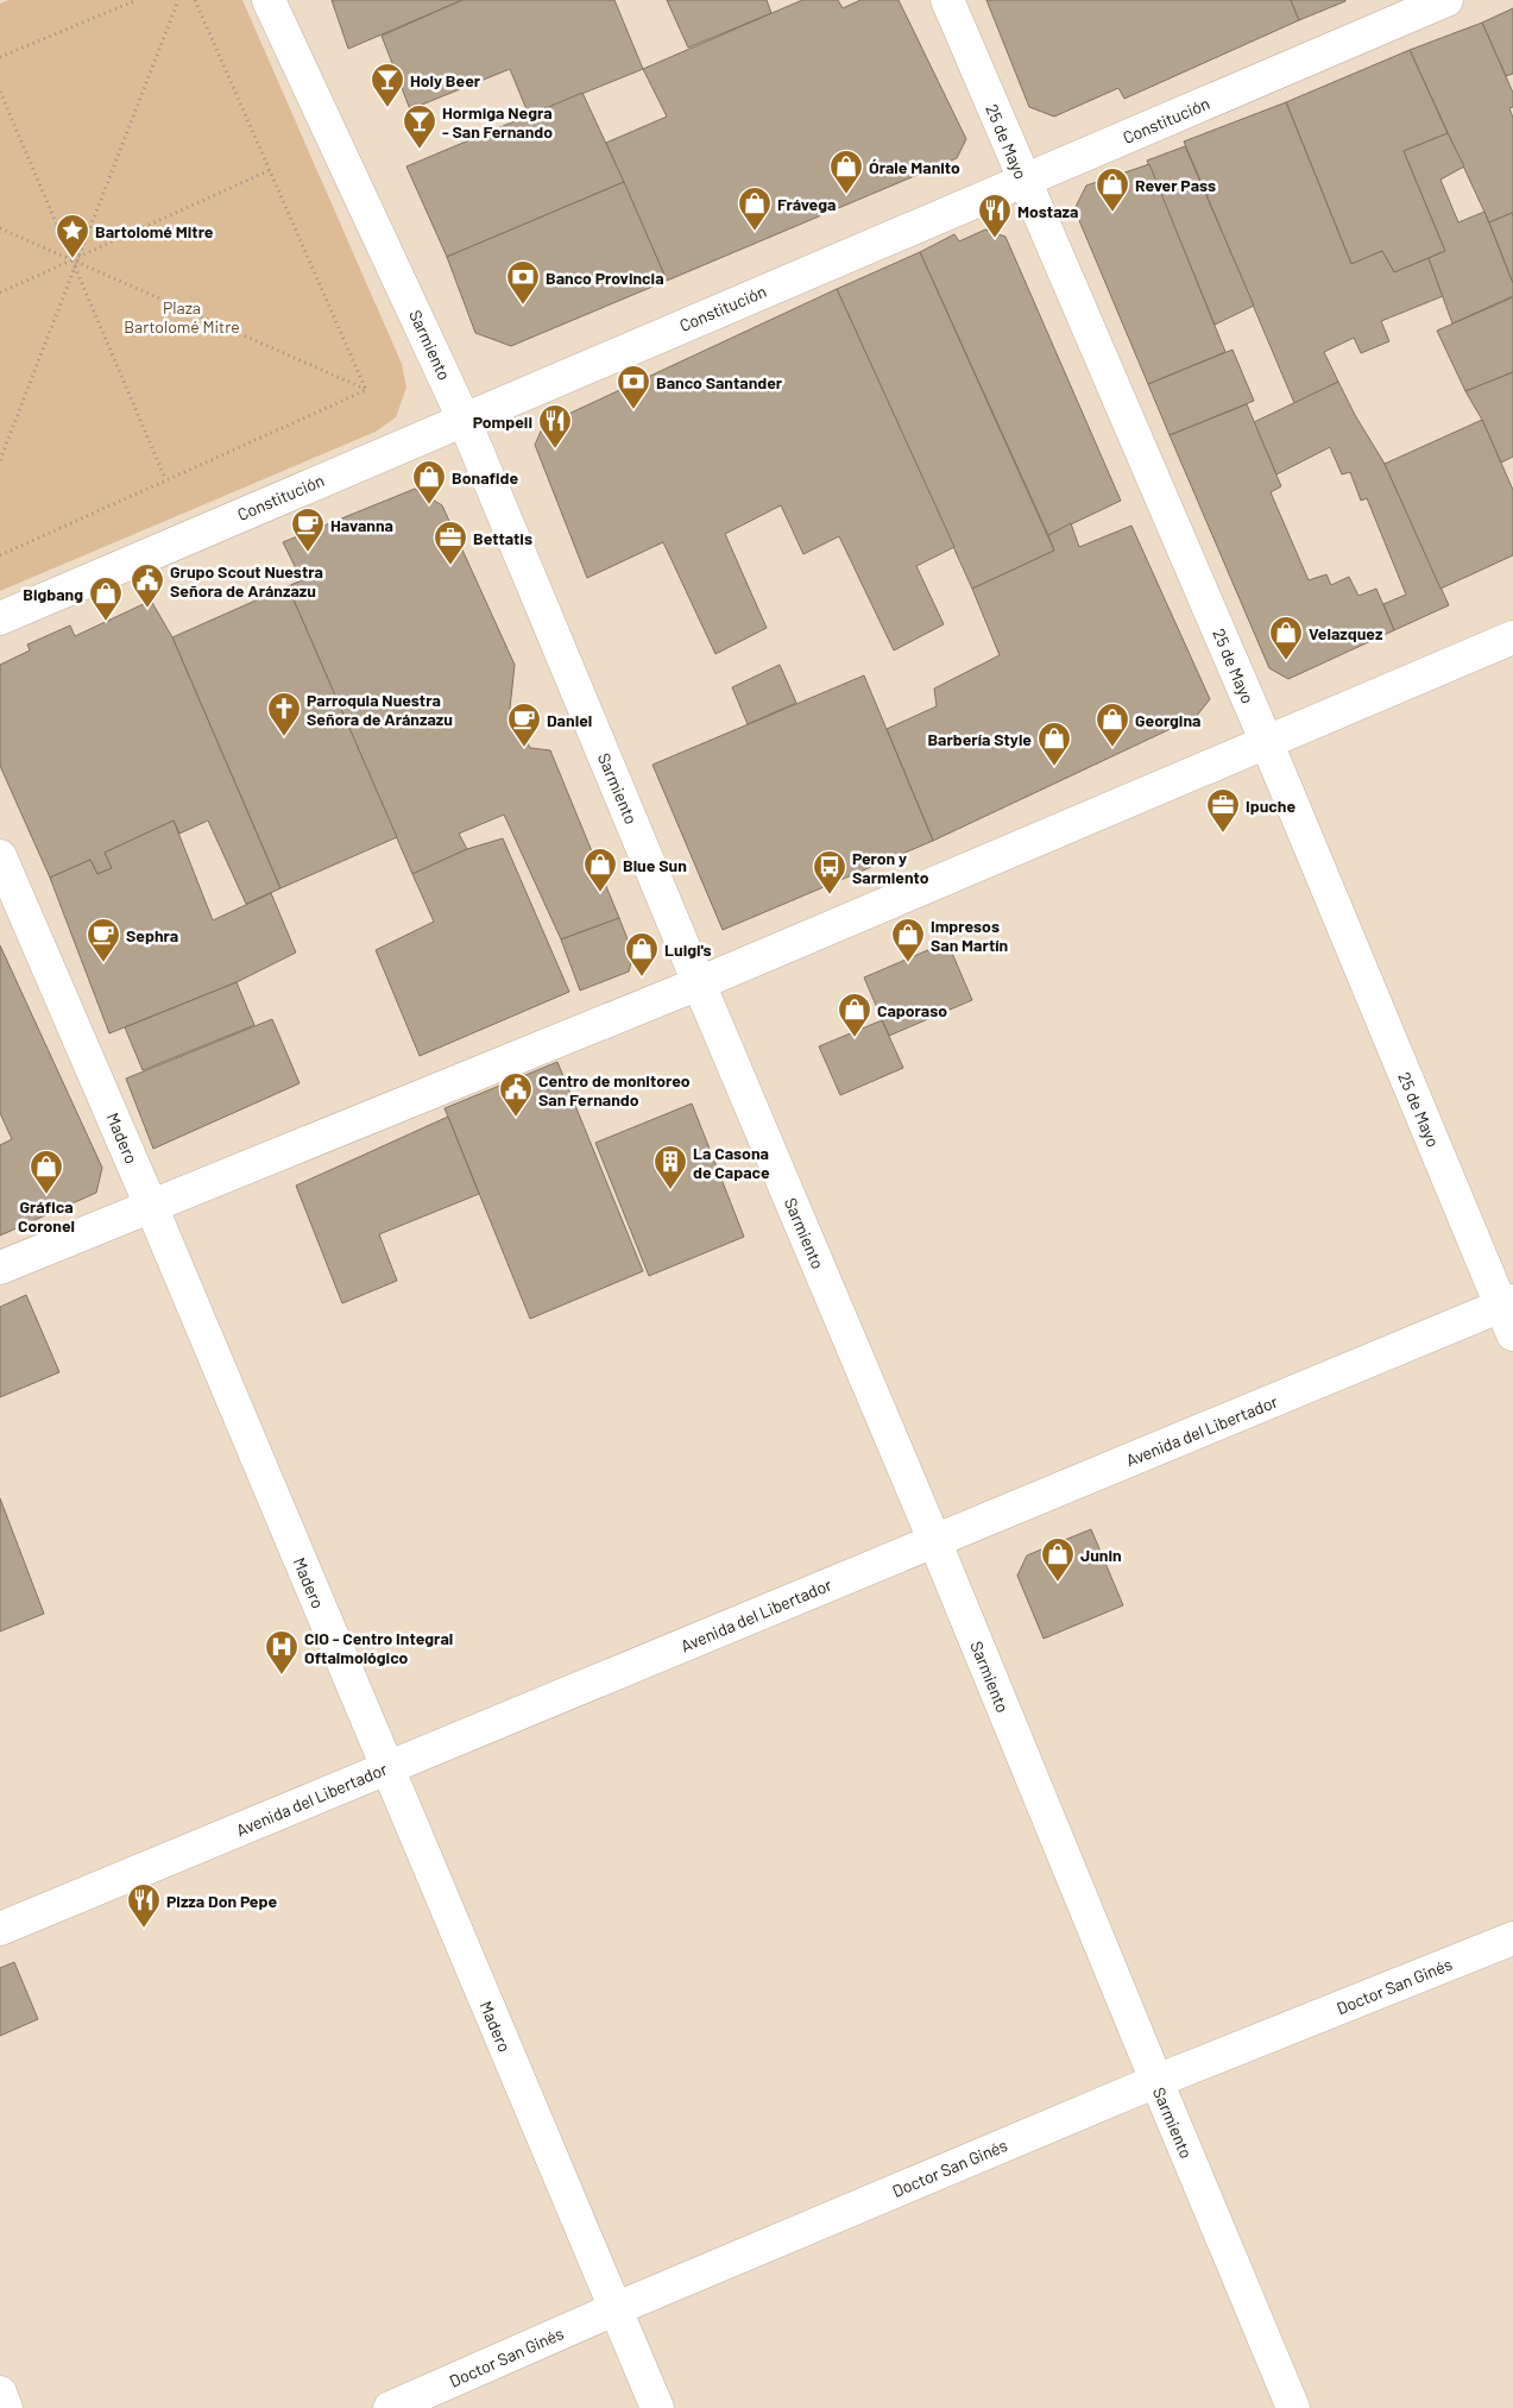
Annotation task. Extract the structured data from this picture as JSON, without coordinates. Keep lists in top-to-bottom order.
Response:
{
  "streets": {
    "street": [
      "Constitución",
      "25 de Mayo",
      "Sarmiento",
      "Madero",
      "Avenida del Libertador",
      "Doctor San Ginés"
    ]
  },
  "crossings": [
    ["Constitución", "25 de Mayo"],
    ["Constitución", "Sarmiento"],
    ["25 de Mayo", "Avenida del Libertador"],
    ["Sarmiento", "Avenida del Libertador"],
    ["Sarmiento", "Doctor San Ginés"],
    ["Madero", "Avenida del Libertador"],
    ["Madero", "Doctor San Ginés"]
  ],
  "parks": ["Plaza Bartolomé Mitre"],
  "places": {
    "bar": ["Holy Beer", "Hormiga Negra - San Fernando"],
    "shop": [
      "Órale Manito",
      "Rever Pass",
      "Frávega",
      "Bonafide",
      "Bigbang",
      "Velazquez",
      "Georgina",
      "Barbería Style",
      "Blue Sun",
      "Impresos San Martín",
      "Luigi's",
      "Caporaso",
      "Gráfica Coronel",
      "Junin"
    ],
    "restaurant": ["Mostaza", "Pompeii", "Pizza Don Pepe"],
    "place": ["Bartolomé Mitre"],
    "bank": ["Banco Provincia", "Banco Santander"],
    "cafe": ["Havanna", "Daniel", "Sephra"],
    "office": ["Bettatis", "Ipuche"],
    "public building": ["Grupo Scout Nuestra Señora de Aránzazu", "Centro de monitoreo San Fernando"],
    "church": ["Parroquia Nuestra Señora de Aránzazu"],
    "bus stop": ["Peron y Sarmiento"],
    "building": ["La Casona de Capace"],
    "hospital": ["CIO - Centro Integral Oftalmológico"]
  }
}
